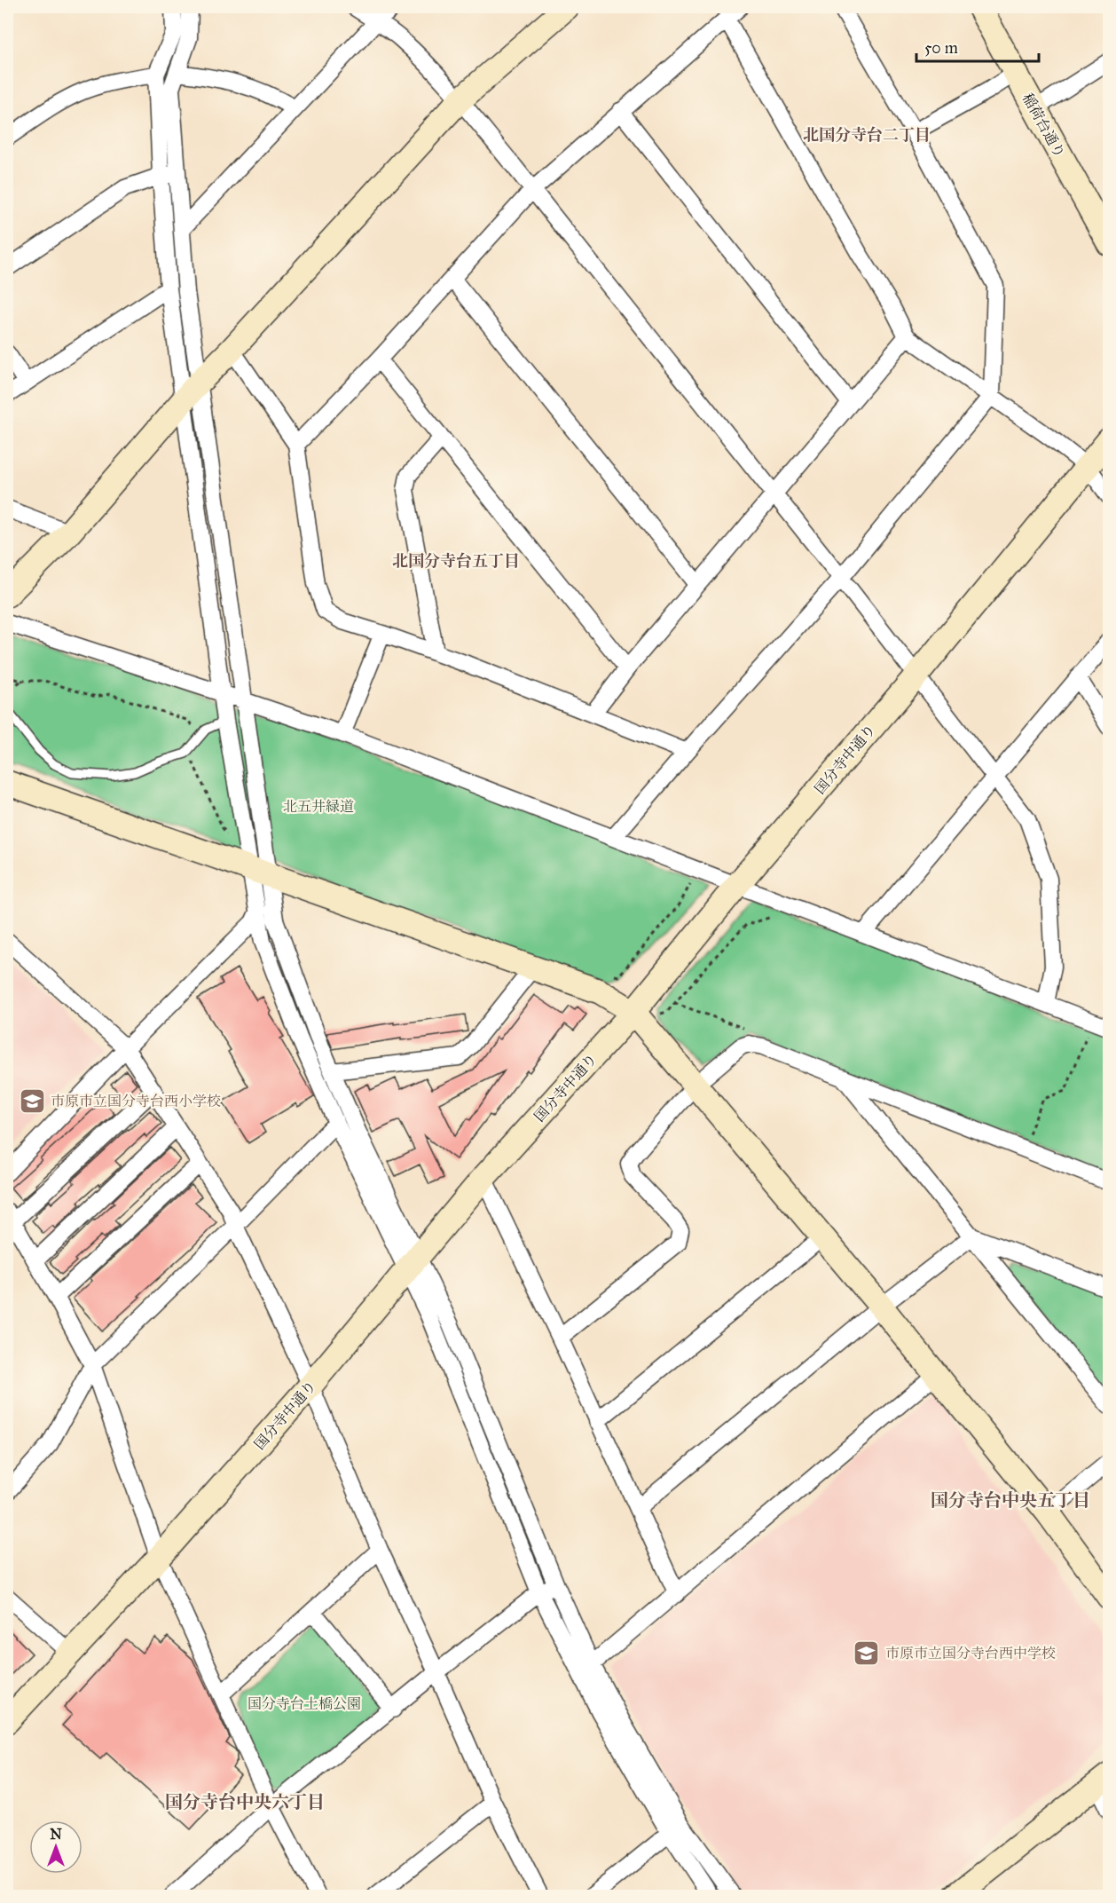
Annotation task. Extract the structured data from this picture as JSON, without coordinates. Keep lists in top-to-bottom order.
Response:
{
  "streets": {
    "street": ["稲荷台通り", "国分寺中通り"]
  },
  "districts": [
    "北国分寺台二丁目",
    "北国分寺台五丁目",
    "国分寺台中央五丁目",
    "国分寺台中央六丁目"
  ],
  "parks": ["北五井緑道", "国分寺台土橋公園"],
  "places": {
    "school or university": ["市原市立国分寺台西小学校", "市原市立国分寺台西中学校"]
  },
  "scale_bar": "50 m",
  "north": "top"
}
